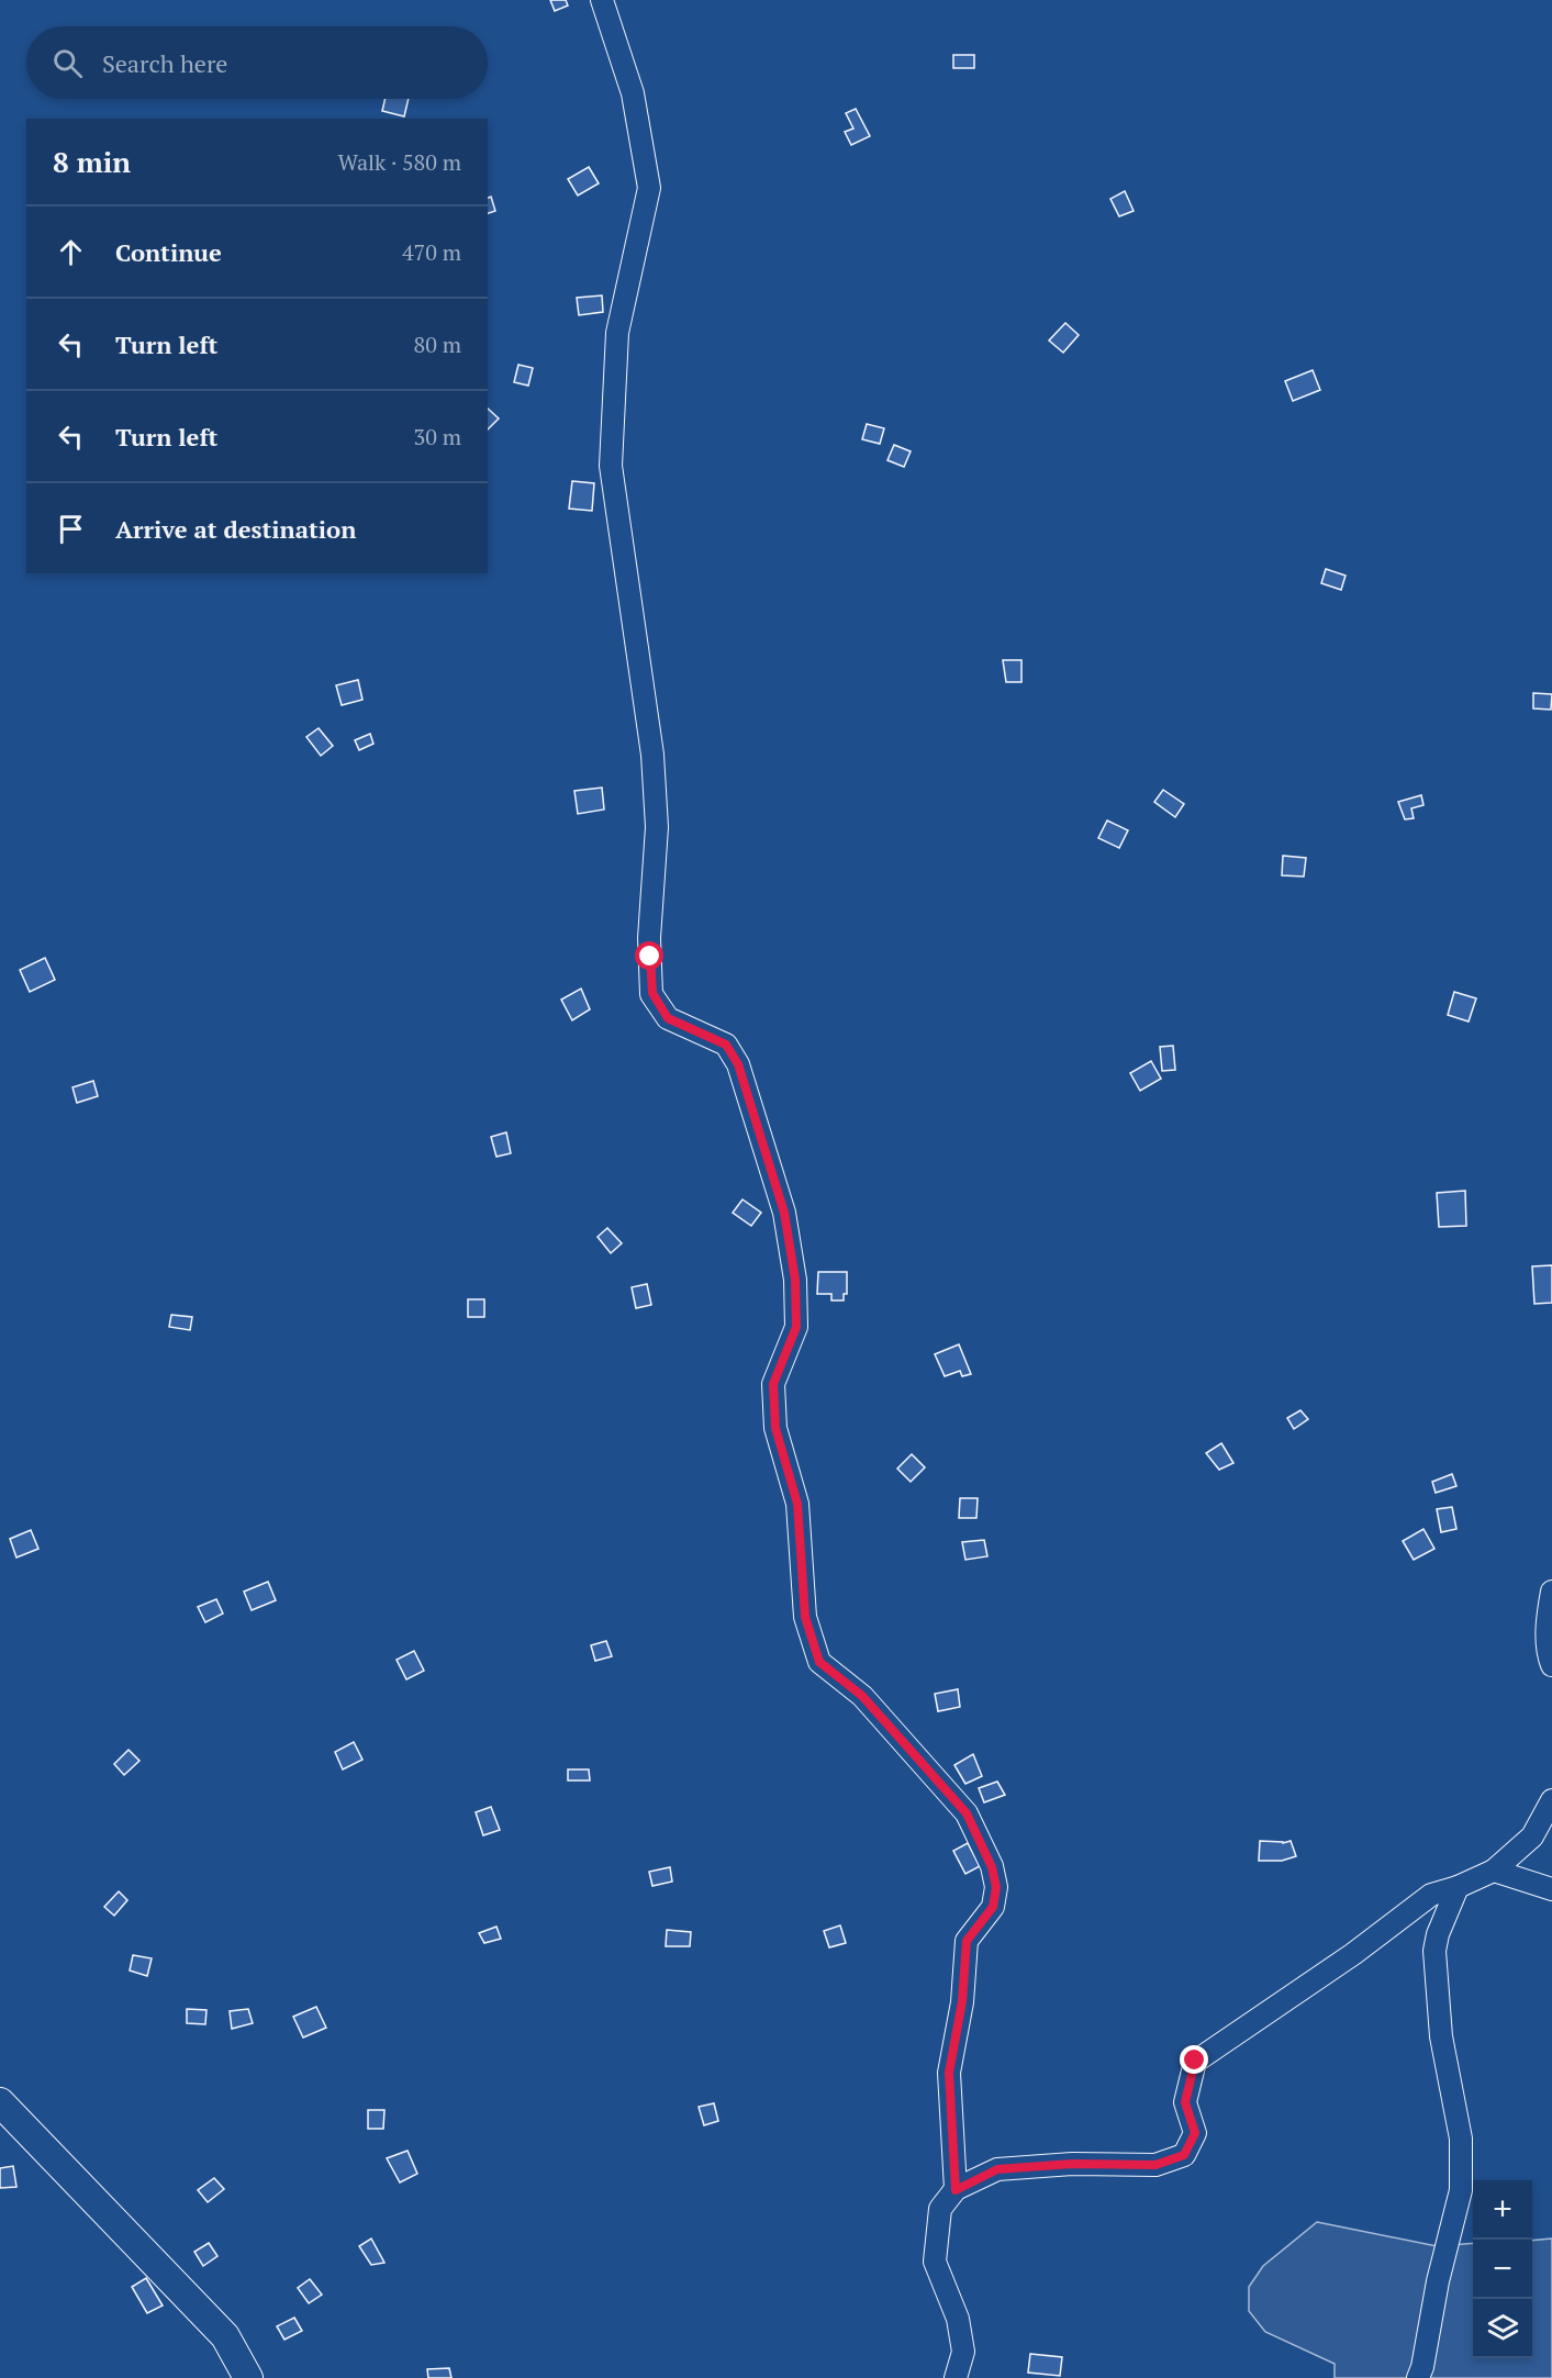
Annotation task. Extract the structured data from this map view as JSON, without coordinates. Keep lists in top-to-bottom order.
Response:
{
  "page": {
    "search": "Search here",
    "heading": ["8 min", "Walk · 580 m"],
    "list": [
      ["Continue", "470 m"],
      ["Turn left", "80 m"],
      ["Turn left", "30 m"],
      "Arrive at destination"
    ],
    "map_buttons": ["+", "−"]
  }
}
